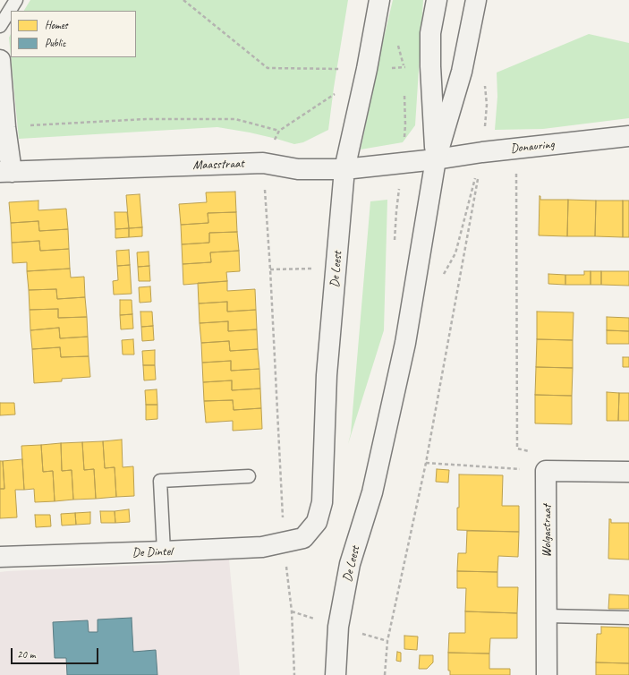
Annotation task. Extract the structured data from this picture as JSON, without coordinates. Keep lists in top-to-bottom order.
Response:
{
  "streets": {
    "street": [
      "Donauring",
      "Maasstraat",
      "De Leest",
      "Wolgastraat",
      "De Dintel"
    ]
  },
  "crossings": [
    ["Donauring", "Maasstraat"],
    ["Donauring", "De Leest"],
    ["Maasstraat", "De Leest"],
    ["De Leest", "De Dintel"]
  ],
  "legend": ["Homes", "Public"],
  "scale_bar": "20 m"
}
